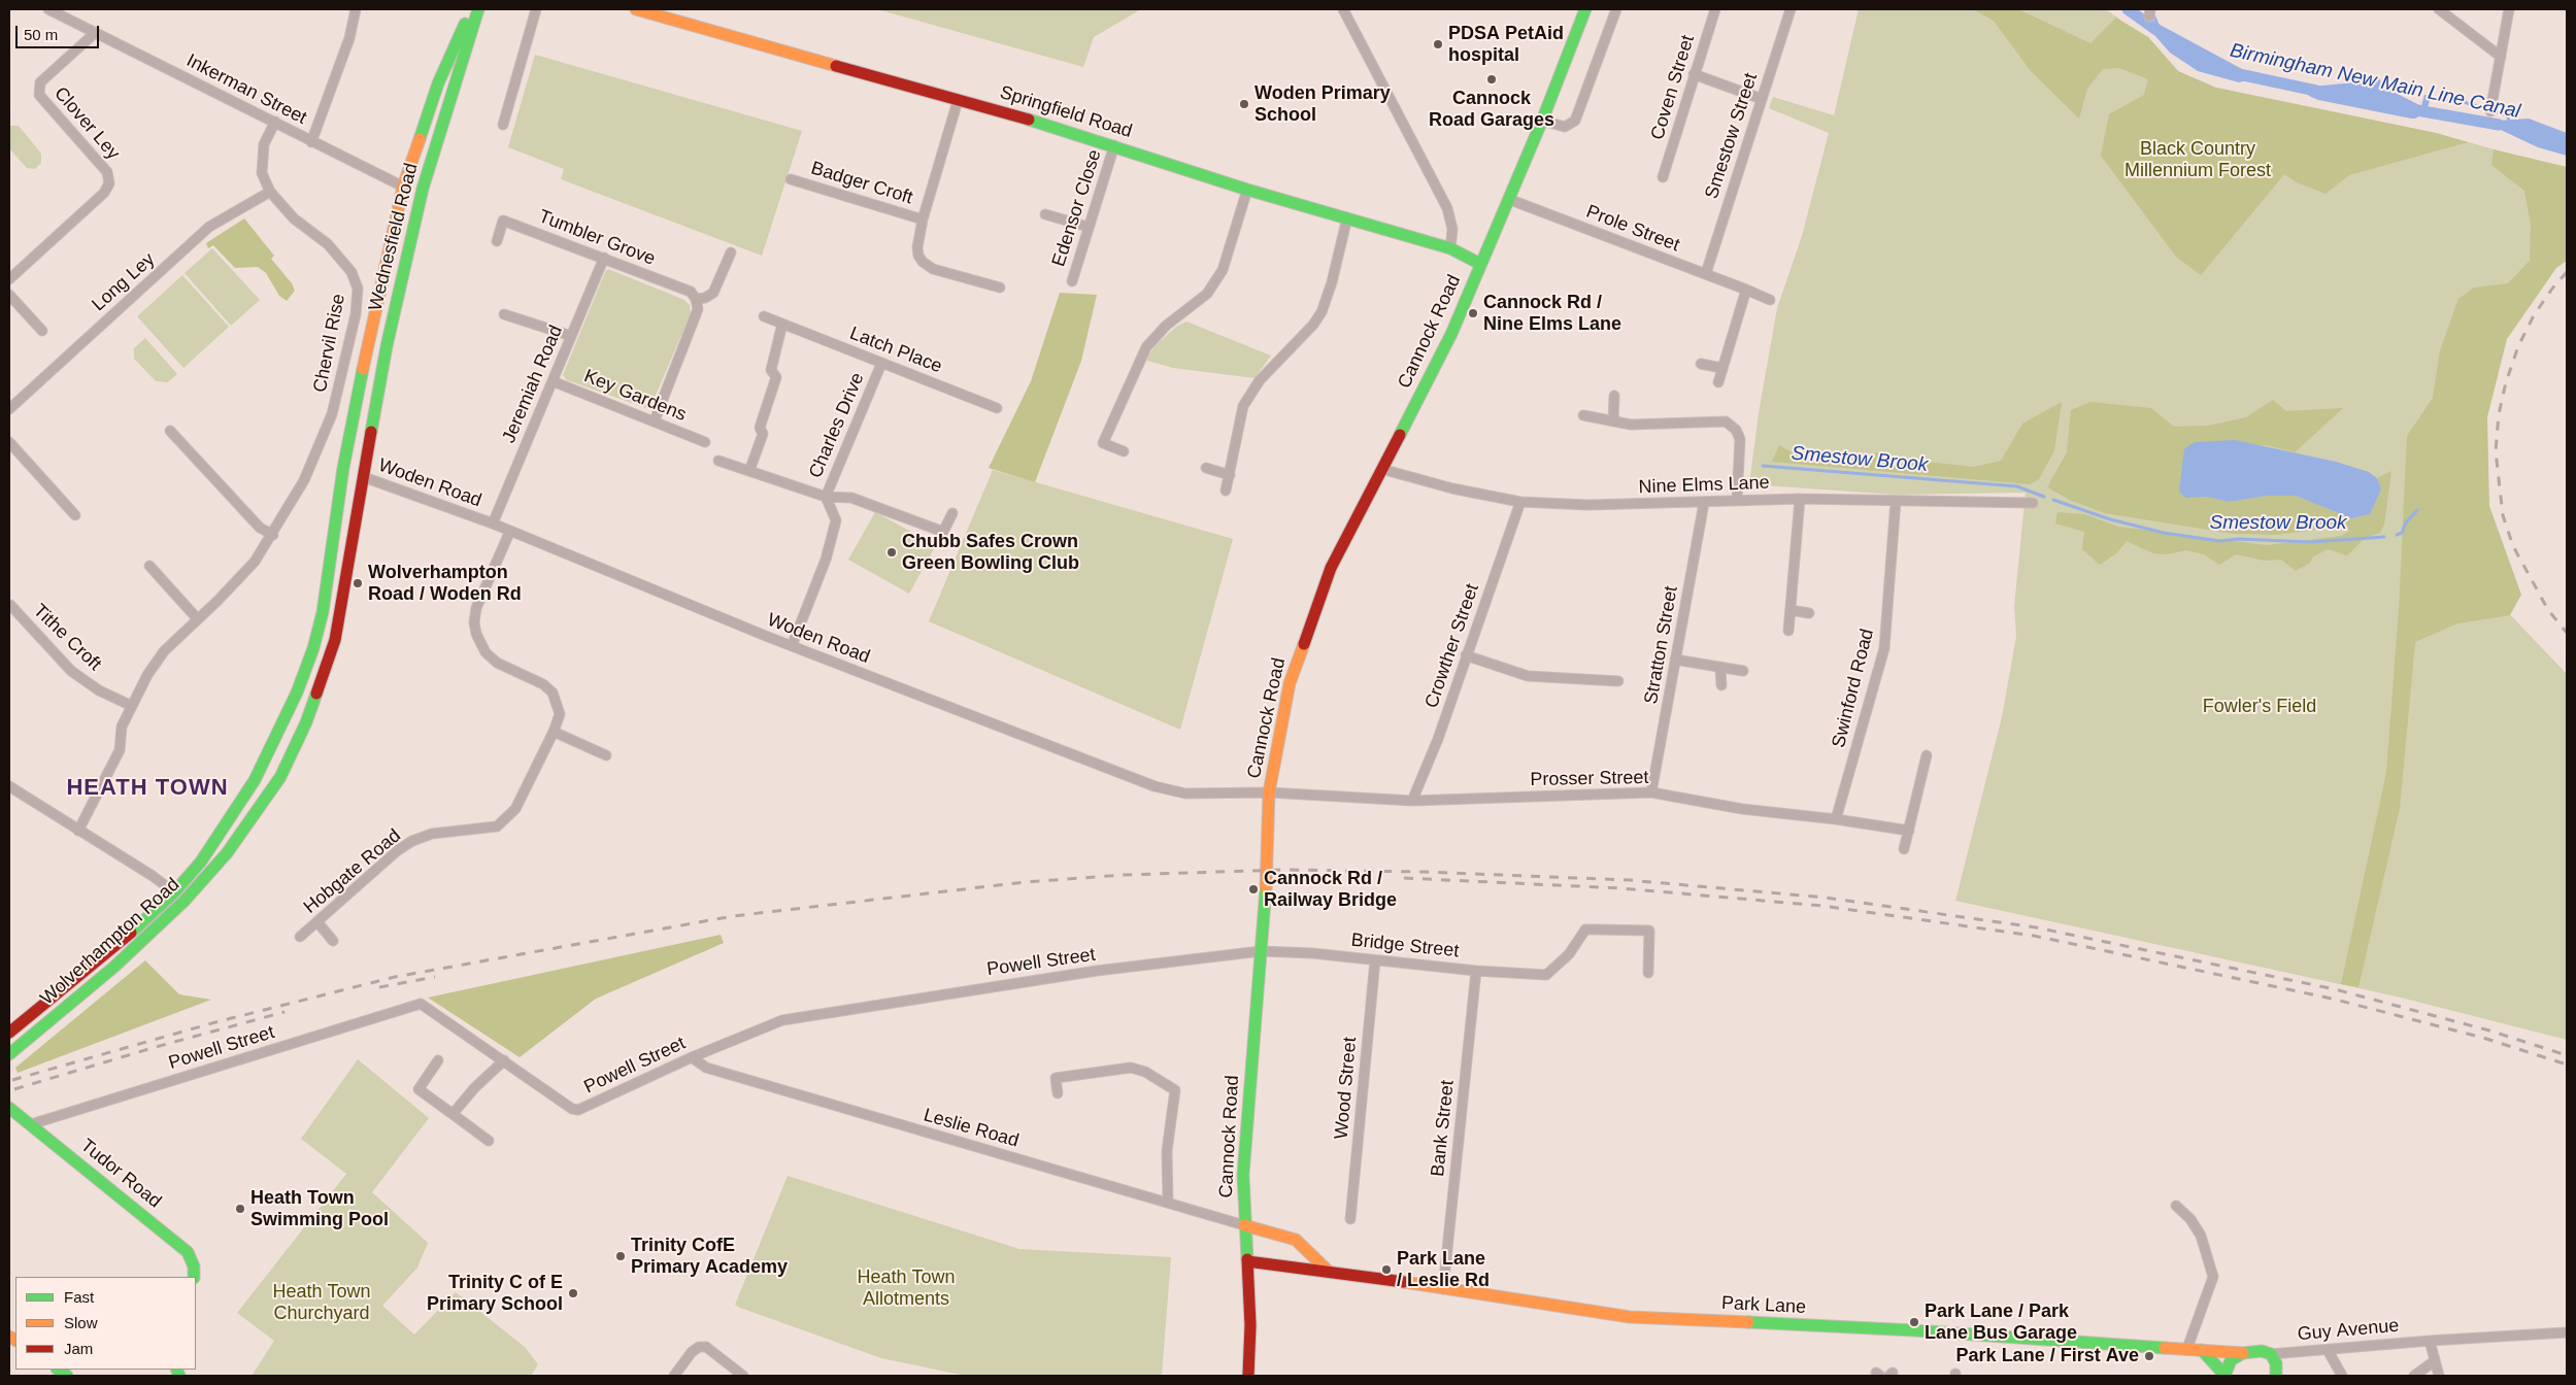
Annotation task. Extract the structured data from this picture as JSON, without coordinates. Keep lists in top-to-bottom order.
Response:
{
  "streets": {
    "main road": [
      "Springfield Road",
      "Wednesfield Road",
      "Cannock Road",
      "Wolverhampton Road",
      "Tudor Road",
      "Park Lane"
    ],
    "street": [
      "Coven Street",
      "Inkerman Street",
      "Clover Ley",
      "Smestow Street",
      "Badger Croft",
      "Edensor Close",
      "Prole Street",
      "Tumbler Grove",
      "Long Ley",
      "Chervil Rise",
      "Latch Place",
      "Jeremiah Road",
      "Key Gardens",
      "Charles Drive",
      "Woden Road",
      "Nine Elms Lane",
      "Tithe Croft",
      "Stratton Street",
      "Crowther Street",
      "Swinford Road",
      "Prosser Street",
      "Hobgate Road",
      "Bridge Street",
      "Powell Street",
      "Wood Street",
      "Leslie Road",
      "Bank Street",
      "Guy Avenue"
    ]
  },
  "crossings": [
    ["Inkerman Street", "Clover Ley"],
    ["Inkerman Street", "Wednesfield Road"],
    ["Inkerman Street", "Chervil Rise"],
    ["Springfield Road", "Edensor Close"],
    ["Springfield Road", "Cannock Road"],
    ["Smestow Street", "Prole Street"],
    ["Prole Street", "Cannock Road"],
    ["Wednesfield Road", "Woden Road"],
    ["Wednesfield Road", "Wolverhampton Road"],
    ["Tumbler Grove", "Jeremiah Road"],
    ["Long Ley", "Chervil Rise"],
    ["Cannock Road", "Woden Road"],
    ["Cannock Road", "Nine Elms Lane"],
    ["Cannock Road", "Prosser Street"],
    ["Cannock Road", "Bridge Street"],
    ["Cannock Road", "Powell Street"],
    ["Cannock Road", "Leslie Road"],
    ["Cannock Road", "Park Lane"],
    ["Chervil Rise", "Tithe Croft"],
    ["Latch Place", "Charles Drive"],
    ["Jeremiah Road", "Key Gardens"],
    ["Jeremiah Road", "Woden Road"],
    ["Charles Drive", "Woden Road"],
    ["Woden Road", "Prosser Street"],
    ["Woden Road", "Hobgate Road"],
    ["Woden Road", "Wolverhampton Road"],
    ["Nine Elms Lane", "Stratton Street"],
    ["Nine Elms Lane", "Crowther Street"],
    ["Nine Elms Lane", "Swinford Road"],
    ["Stratton Street", "Prosser Street"],
    ["Crowther Street", "Prosser Street"],
    ["Swinford Road", "Prosser Street"],
    ["Bridge Street", "Powell Street"],
    ["Bridge Street", "Wood Street"],
    ["Bridge Street", "Bank Street"],
    ["Powell Street", "Leslie Road"],
    ["Powell Street", "Tudor Road"],
    ["Bank Street", "Park Lane"],
    ["Park Lane", "Guy Avenue"]
  ],
  "districts": ["HEATH TOWN"],
  "water": ["Birmingham New Main Line Canal", "Smestow Brook"],
  "parks": [
    "Black Country Millennium Forest",
    "Fowler's Field",
    "Heath Town Allotments",
    "Heath Town Churchyard"
  ],
  "places": [
    "PDSA PetAid hospital",
    "Cannock Road Garages",
    "Woden Primary School",
    "Cannock Rd / Nine Elms Lane",
    "Chubb Safes Crown Green Bowling Club",
    "Wolverhampton Road / Woden Rd",
    "Cannock Rd / Railway Bridge",
    "Heath Town Swimming Pool",
    "Trinity CofE Primary Academy",
    "Park Lane / Leslie Rd",
    "Trinity C of E Primary School",
    "Park Lane / Park Lane Bus Garage",
    "Park Lane / First Ave"
  ],
  "legend": ["Fast", "Slow", "Jam"],
  "scale_bar": "50 m"
}
